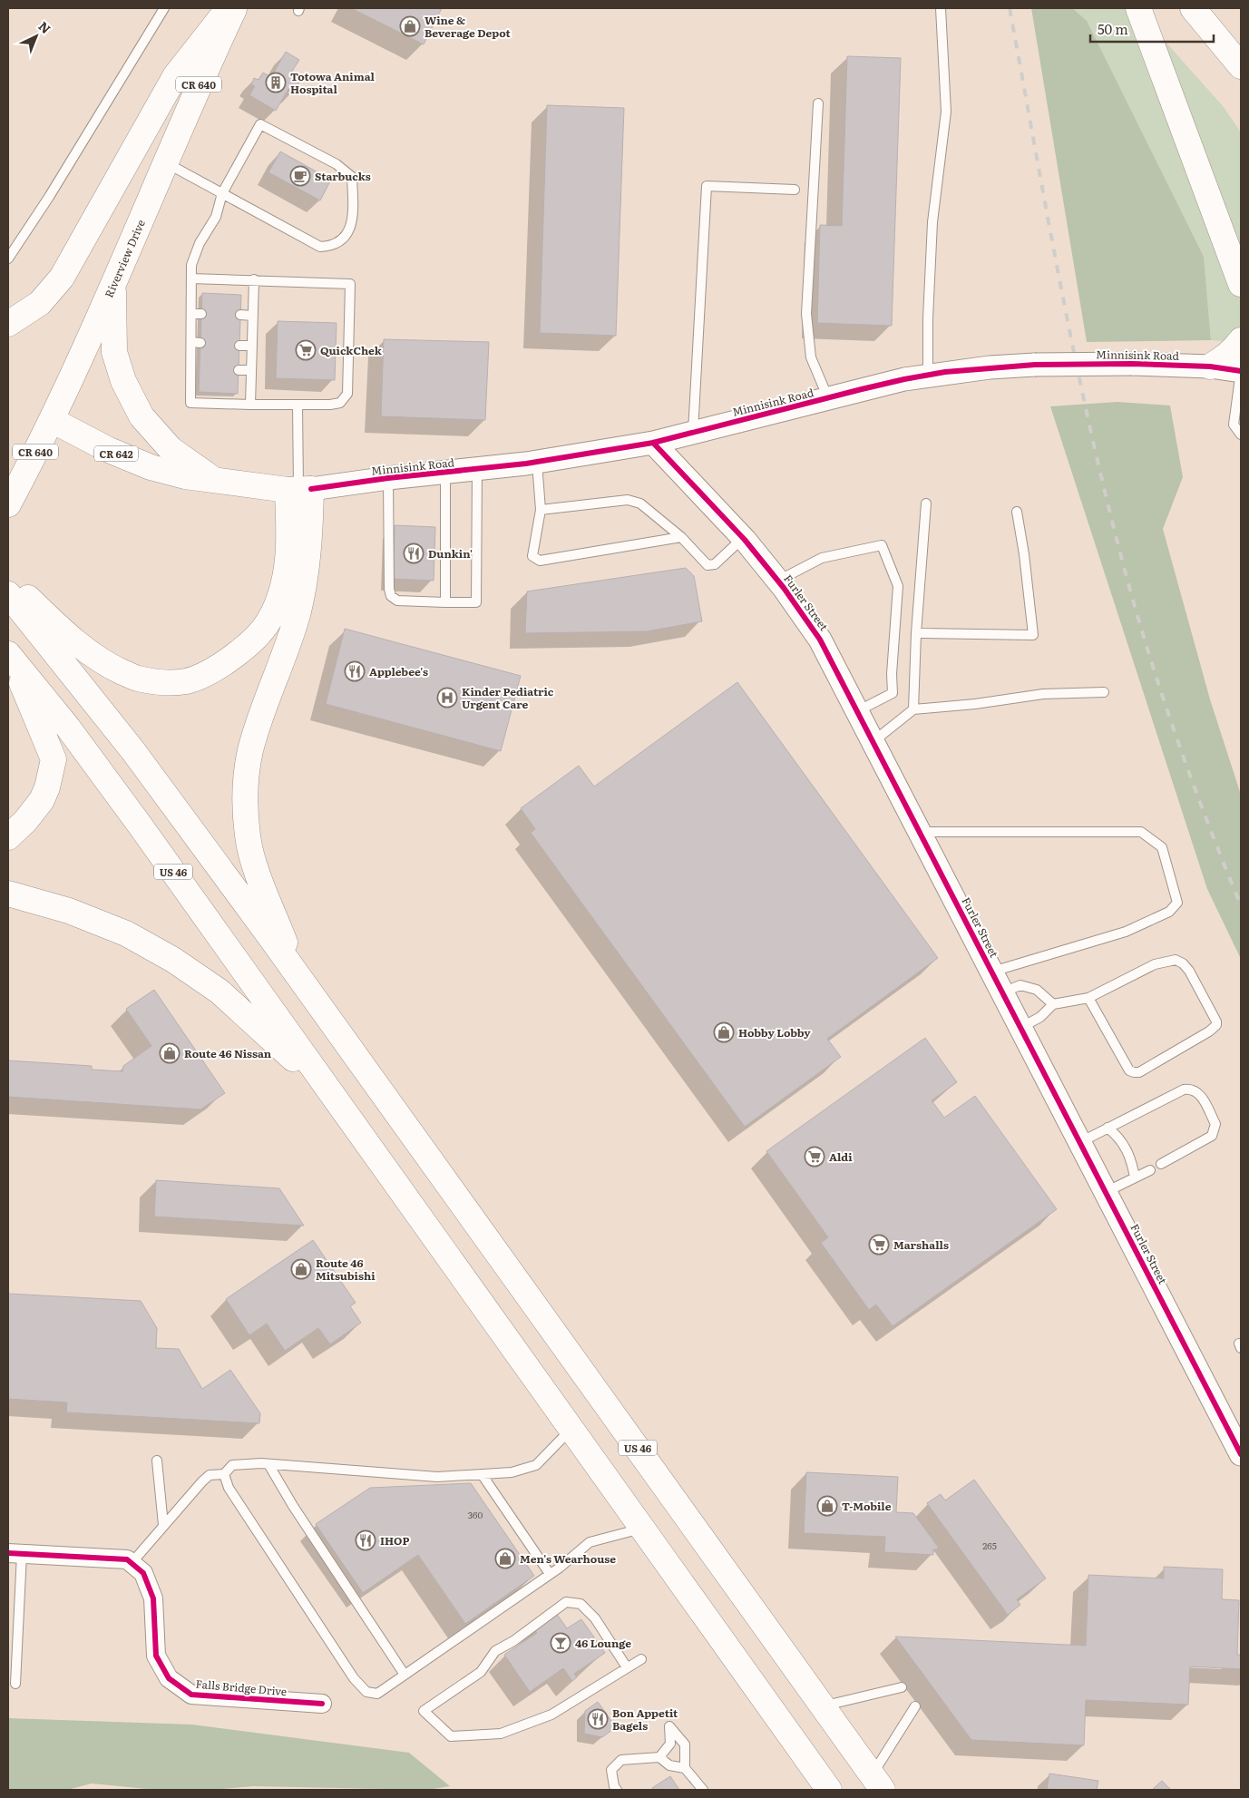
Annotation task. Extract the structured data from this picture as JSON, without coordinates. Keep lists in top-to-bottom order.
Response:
{
  "streets": {
    "main road": [
      "CR 640",
      "Riverview Drive",
      "Minnisink Road",
      "CR 642",
      "US 46"
    ],
    "street": ["Furler Street", "Falls Bridge Drive"]
  },
  "crossings": [
    ["Riverview Drive", "Minnisink Road"],
    ["Minnisink Road", "Furler Street"]
  ],
  "places": {
    "shop": [
      "Wine & Beverage Depot",
      "Hobby Lobby",
      "Route 46 Nissan",
      "Route 46 Mitsubishi",
      "T-Mobile",
      "Men's Wearhouse"
    ],
    "building": ["Totowa Animal Hospital"],
    "cafe": ["Starbucks"],
    "supermarket": ["QuickChek", "Aldi", "Marshalls"],
    "restaurant": [
      "Dunkin'",
      "Applebee's",
      "IHOP",
      "Bon Appetit Bagels"
    ],
    "hospital": ["Kinder Pediatric Urgent Care"],
    "bar": ["46 Lounge"]
  },
  "house_numbers": ["360", "265"],
  "scale_bar": "50 m",
  "north": "top right"
}
